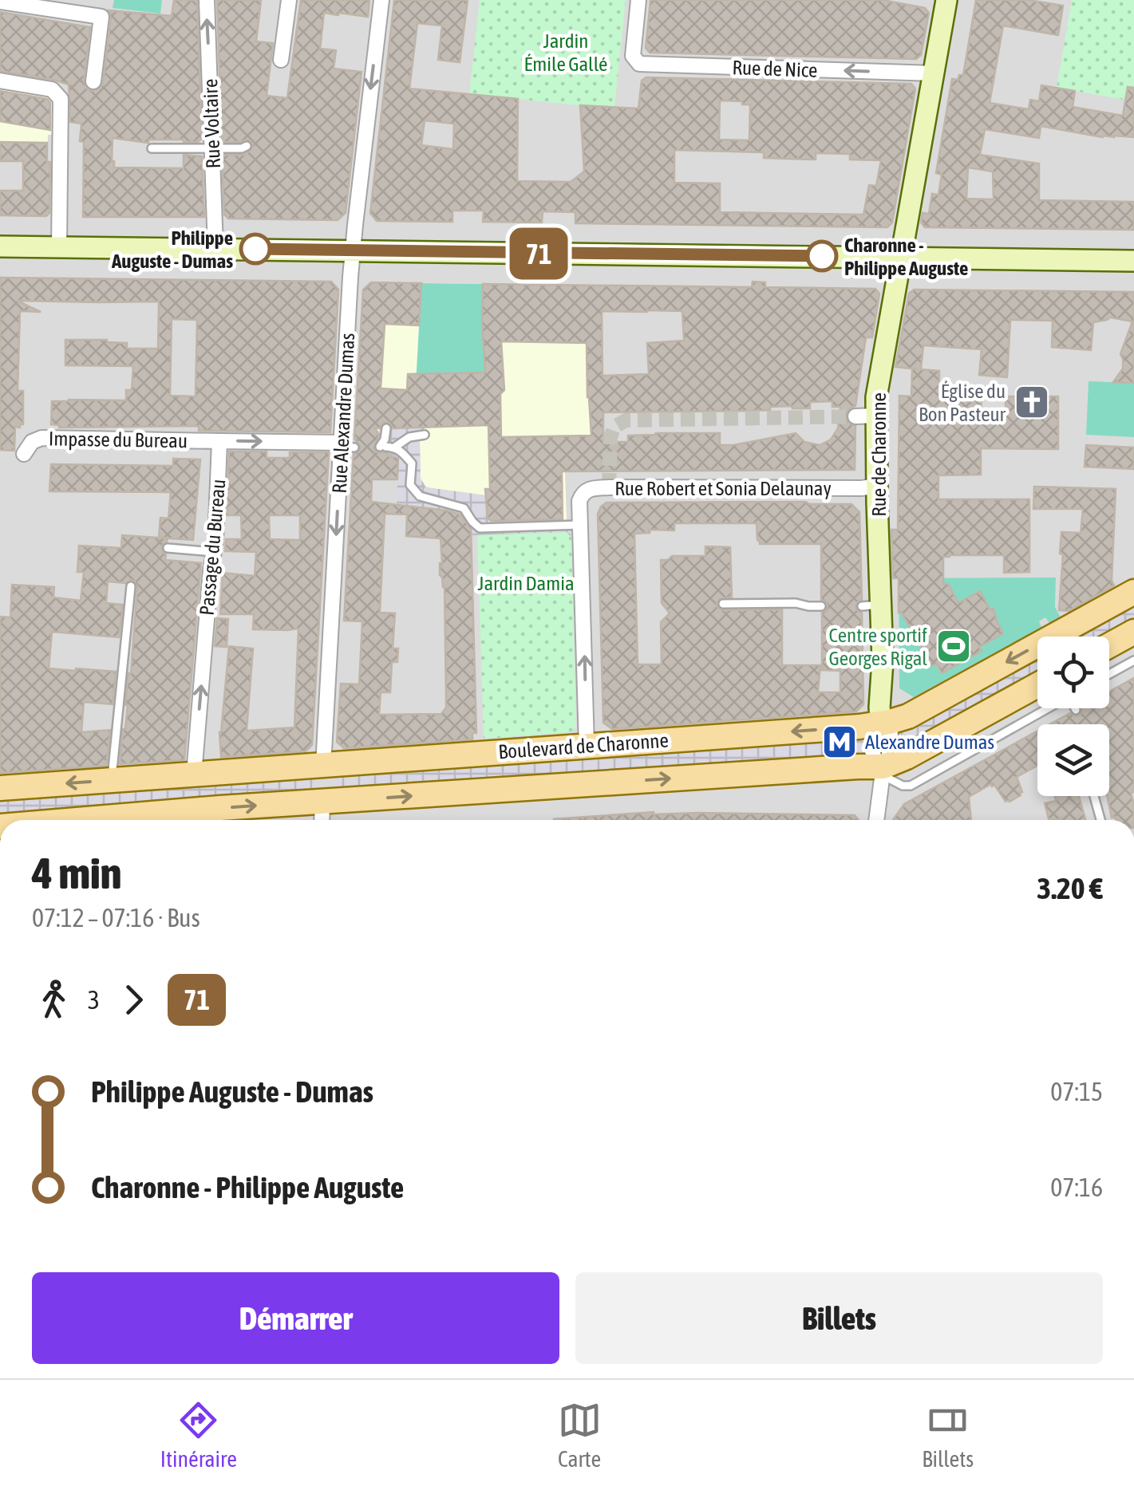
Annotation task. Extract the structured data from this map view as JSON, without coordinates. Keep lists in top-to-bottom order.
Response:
{
  "streets": {
    "main road": ["Rue Alexandre Dumas", "Rue de Charonne", "Boulevard de Charonne"],
    "street": [
      "Rue de Nice",
      "Rue Voltaire",
      "Impasse du Bureau",
      "Rue Robert et Sonia Delaunay",
      "Passage du Bureau"
    ]
  },
  "crossings": [
    ["Rue de Nice", "Rue de Charonne"],
    ["Rue Alexandre Dumas", "Boulevard de Charonne"],
    ["Impasse du Bureau", "Passage du Bureau"],
    ["Rue de Charonne", "Rue Robert et Sonia Delaunay"],
    ["Rue de Charonne", "Boulevard de Charonne"],
    ["Rue Robert et Sonia Delaunay", "Boulevard de Charonne"],
    ["Passage du Bureau", "Boulevard de Charonne"]
  ],
  "one_way": [
    "Rue de Nice",
    "Rue Alexandre Dumas",
    "Rue Robert et Sonia Delaunay",
    "Passage du Bureau"
  ],
  "parks": ["Jardin Émile Gallé", "Jardin Damia"],
  "places": {
    "other": ["Philippe Auguste - Dumas", "Charonne - Philippe Auguste"],
    "church": ["Église du Bon Pasteur"],
    "sports": ["Centre sportif Georges Rigal"],
    "metro station": ["Alexandre Dumas"]
  },
  "lines": ["bus line 71"],
  "page": {
    "on_map": "71",
    "heading": ["4 min", "07:12 – 07:16 · Bus", "3.20 €"],
    "legs": ["3", "71"],
    "list": [
      {
        "name": "Philippe Auguste - Dumas",
        "value": "07:15"
      },
      {
        "name": "Charonne - Philippe Auguste",
        "value": "07:16"
      }
    ],
    "buttons": ["Démarrer", "Billets"],
    "tabs": ["Itinéraire", "Carte", "Billets"]
  }
}
